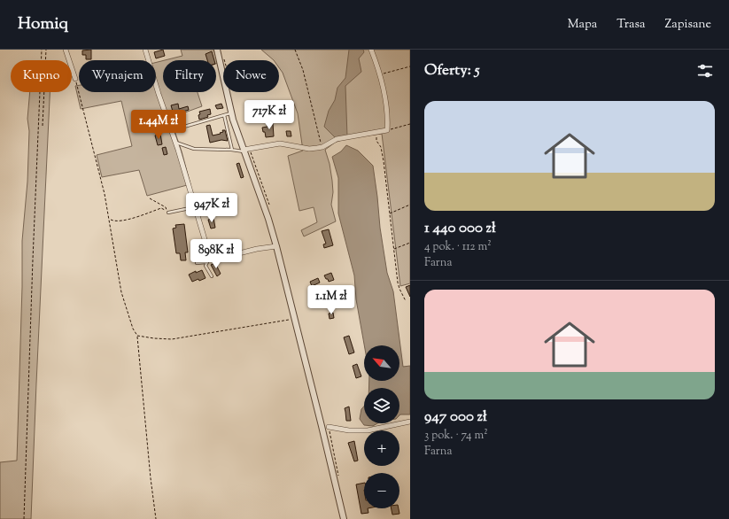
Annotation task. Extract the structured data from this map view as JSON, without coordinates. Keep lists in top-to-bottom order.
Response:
{
  "north": "top left",
  "page": {
    "header": "Homiq",
    "nav": ["Mapa", "Trasa", "Zapisane"],
    "heading": "Oferty: 5",
    "chip": [
      "Kupno",
      "Wynajem",
      "Filtry",
      "Nowe"
    ],
    "list": [
      {
        "name": "1 440 000 zł",
        "note": "4 pok. · 112 m² · Farna"
      },
      {
        "name": "947 000 zł",
        "note": "3 pok. · 74 m² · Farna"
      }
    ],
    "price": [
      "717K zł",
      "1.44M zł",
      "947K zł",
      "898K zł",
      "1.1M zł"
    ],
    "map_buttons": ["+", "−"]
  }
}
